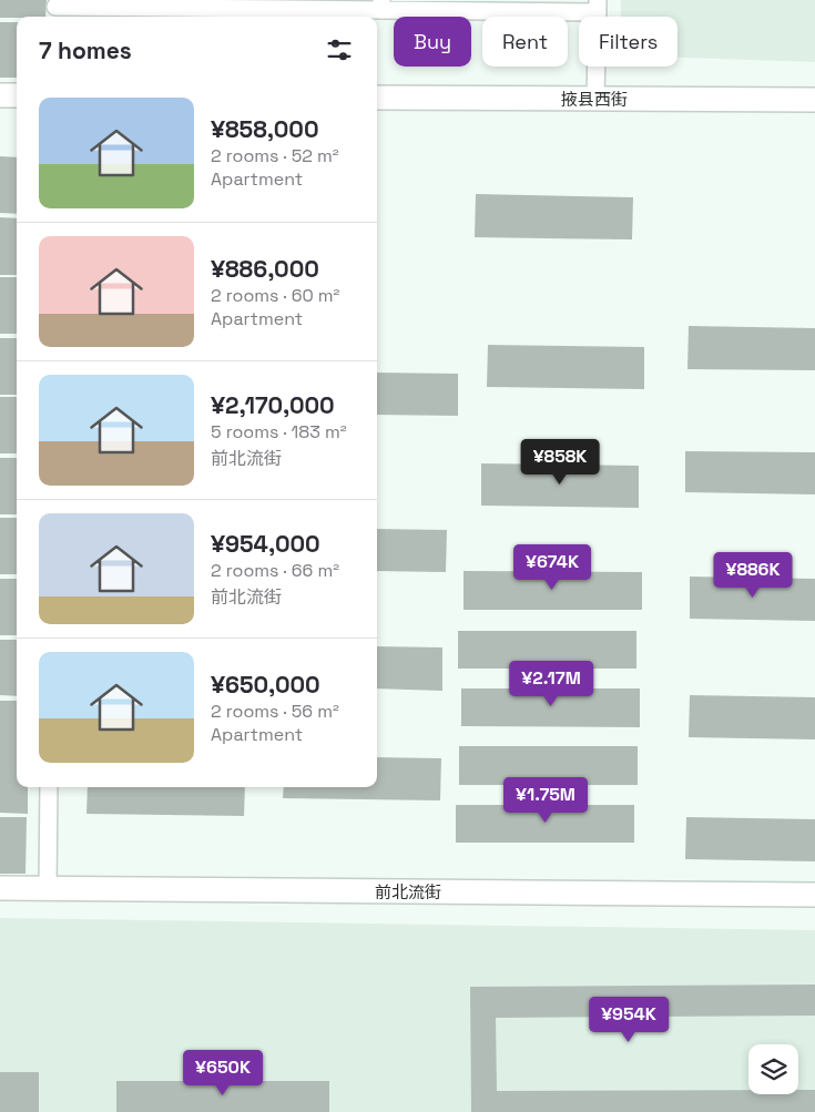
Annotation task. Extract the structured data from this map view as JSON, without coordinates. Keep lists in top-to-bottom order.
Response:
{
  "streets": {
    "street": ["掖县西街", "前北流街"]
  },
  "page": {
    "chip": ["Buy", "Rent", "Filters"],
    "heading": "7 homes",
    "list": [
      {
        "name": "¥858,000",
        "note": "2 rooms · 52 m² · Apartment"
      },
      {
        "name": "¥886,000",
        "note": "2 rooms · 60 m² · Apartment"
      },
      {
        "name": "¥2,170,000",
        "note": "5 rooms · 183 m² · 前北流街"
      },
      {
        "name": "¥954,000",
        "note": "2 rooms · 66 m² · 前北流街"
      },
      {
        "name": "¥650,000",
        "note": "2 rooms · 56 m² · Apartment"
      }
    ],
    "price": [
      "¥858K",
      "¥674K",
      "¥886K",
      "¥2.17M",
      "¥1.75M",
      "¥954K",
      "¥650K"
    ]
  }
}
